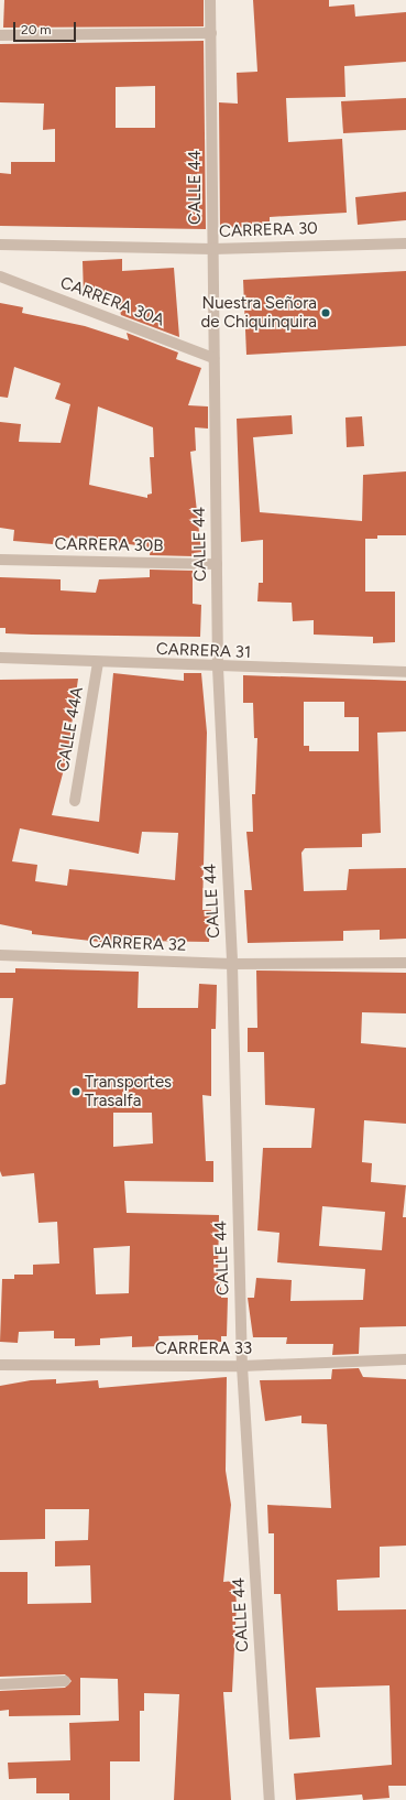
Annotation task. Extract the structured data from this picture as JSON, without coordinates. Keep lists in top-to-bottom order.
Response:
{
  "streets": {
    "street": [
      "CALLE 44",
      "CARRERA 30",
      "CARRERA 30A",
      "CARRERA 30B",
      "CARRERA 31",
      "CALLE 44A",
      "CARRERA 32",
      "CARRERA 33"
    ]
  },
  "crossings": [
    ["CALLE 44", "CARRERA 30"],
    ["CALLE 44", "CARRERA 30A"],
    ["CALLE 44", "CARRERA 30B"],
    ["CALLE 44", "CARRERA 31"],
    ["CALLE 44", "CARRERA 32"],
    ["CALLE 44", "CARRERA 33"],
    ["CARRERA 31", "CALLE 44A"]
  ],
  "places": ["Nuestra Señora de Chiquinquira", "Transportes Trasalfa"],
  "scale_bar": "20 m"
}
